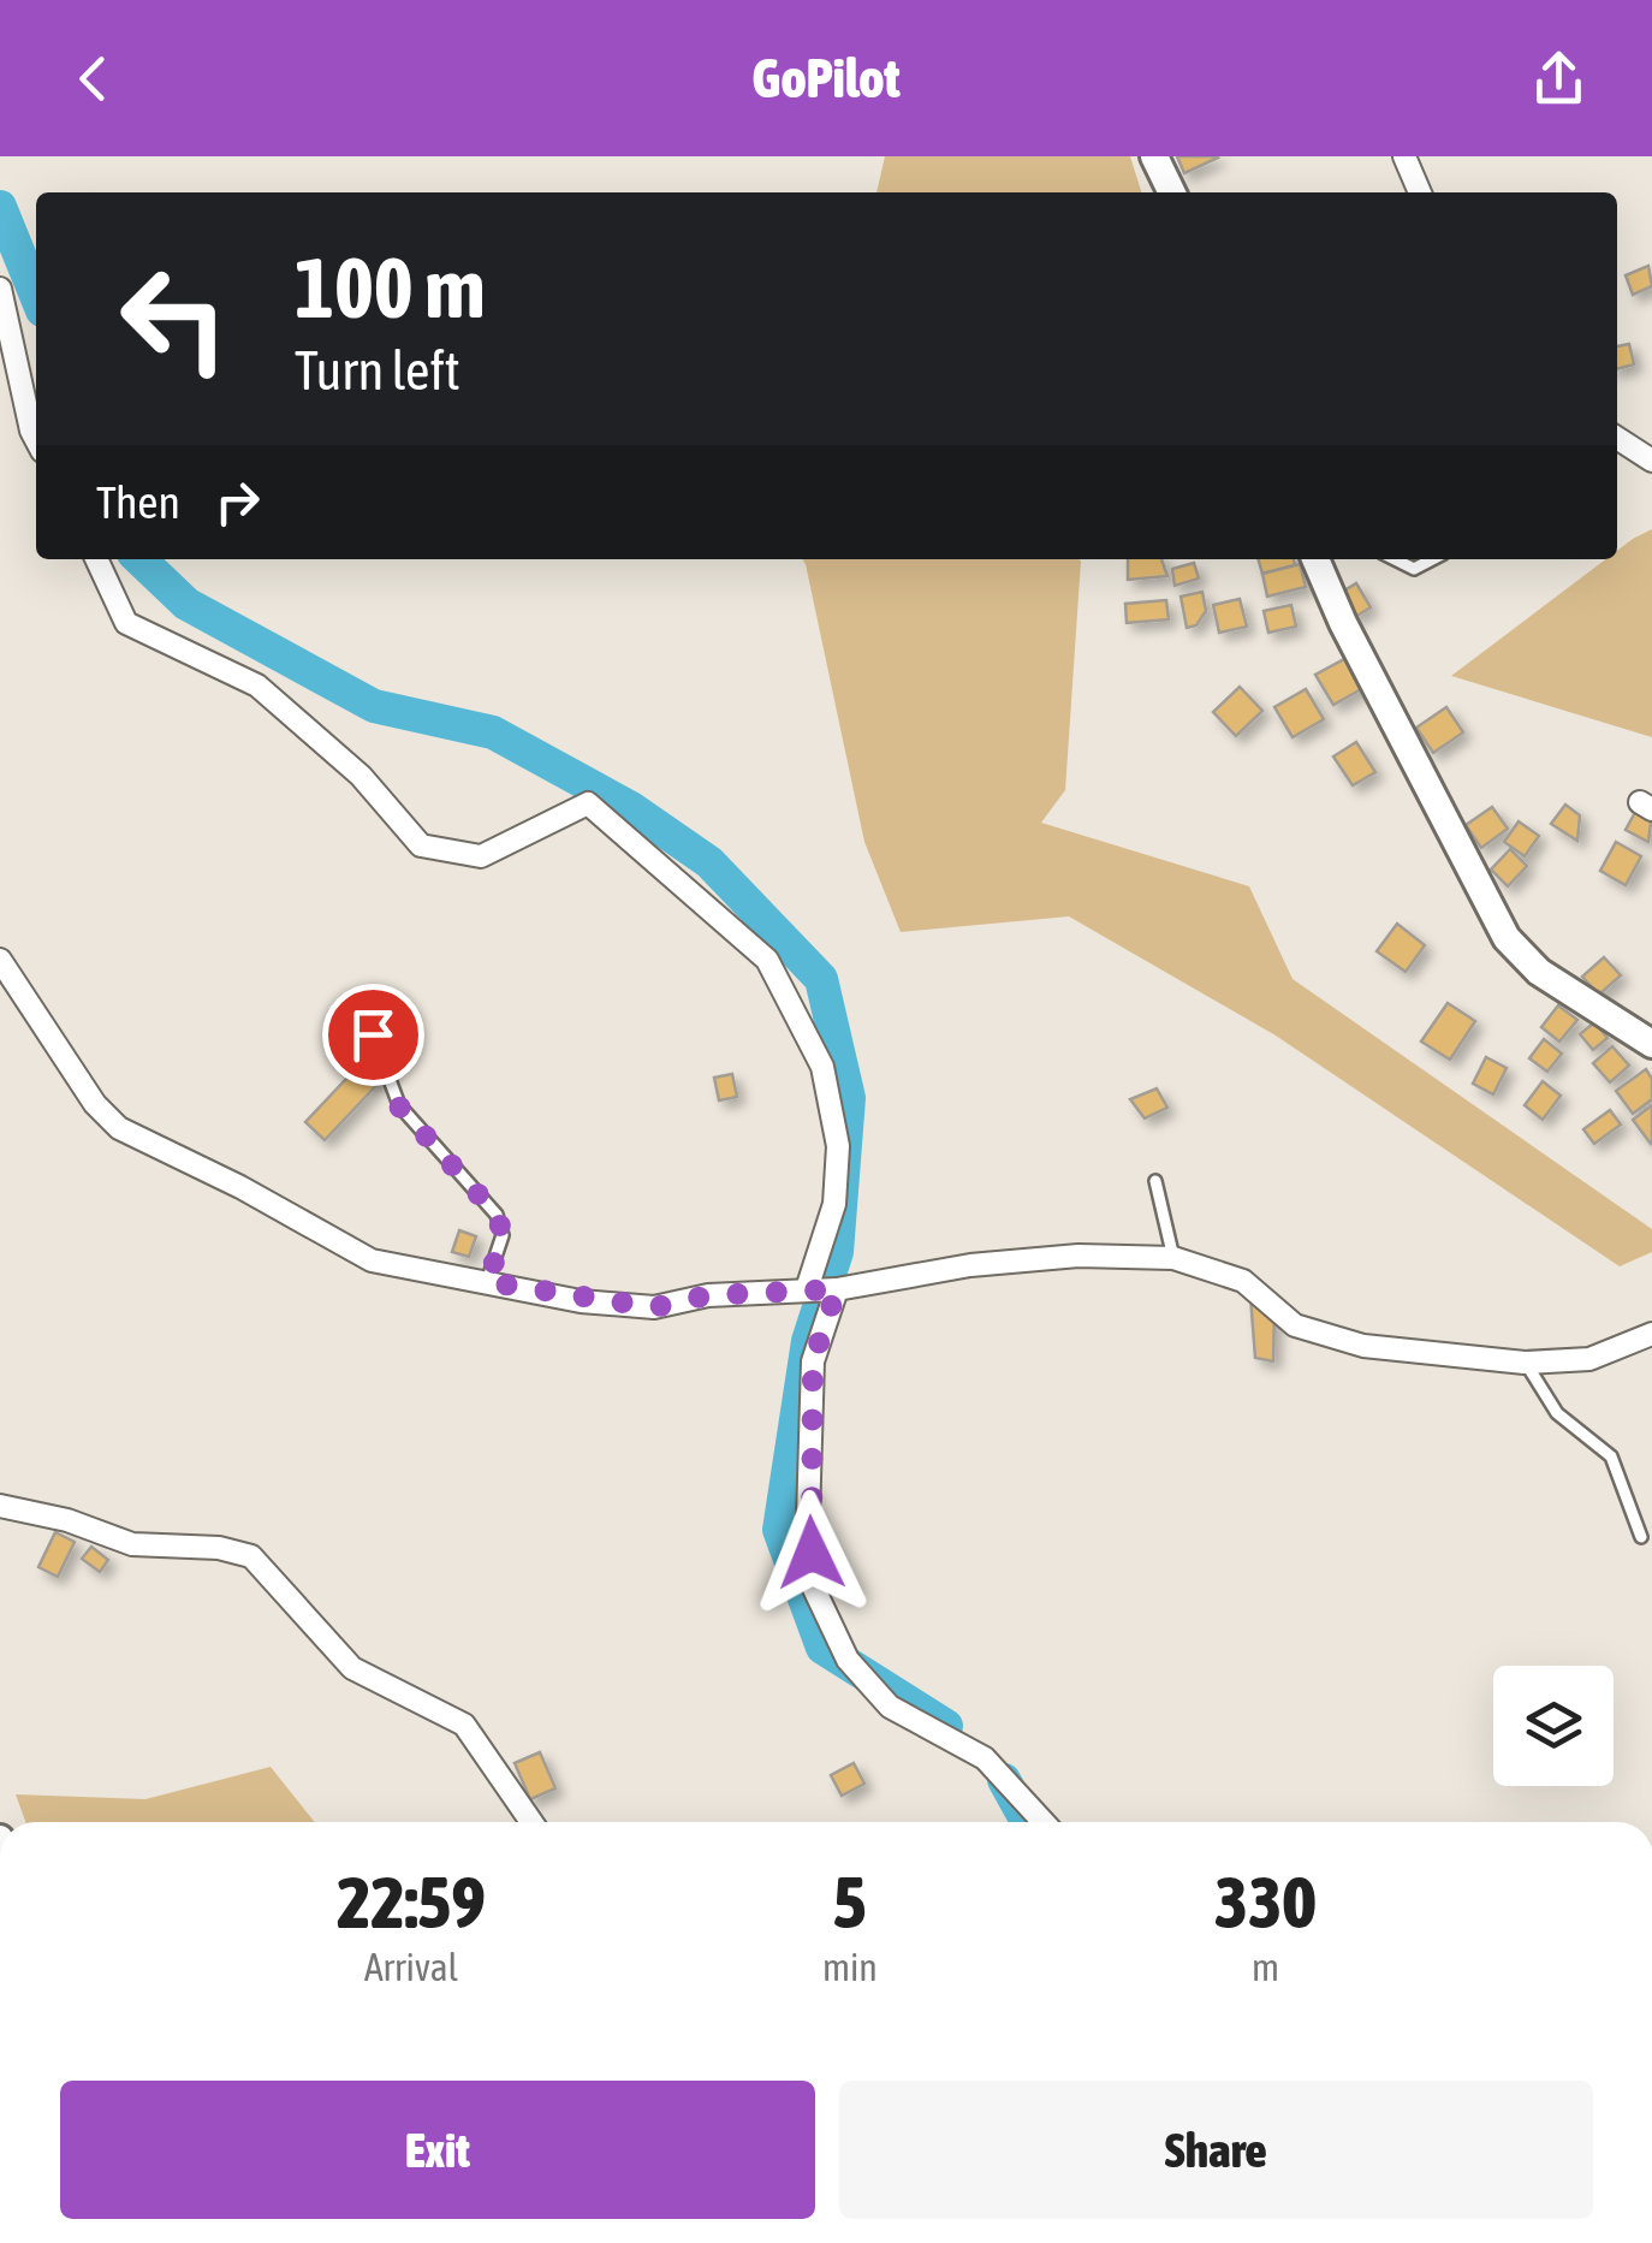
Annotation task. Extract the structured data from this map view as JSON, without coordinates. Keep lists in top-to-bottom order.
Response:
{
  "page": {
    "header": "GoPilot",
    "turn": ["100 m", "Turn left"],
    "then": "Then",
    "eta": [
      "22:59",
      "Arrival",
      "5",
      "min",
      "330",
      "m"
    ],
    "buttons": ["Exit", "Share"]
  }
}
